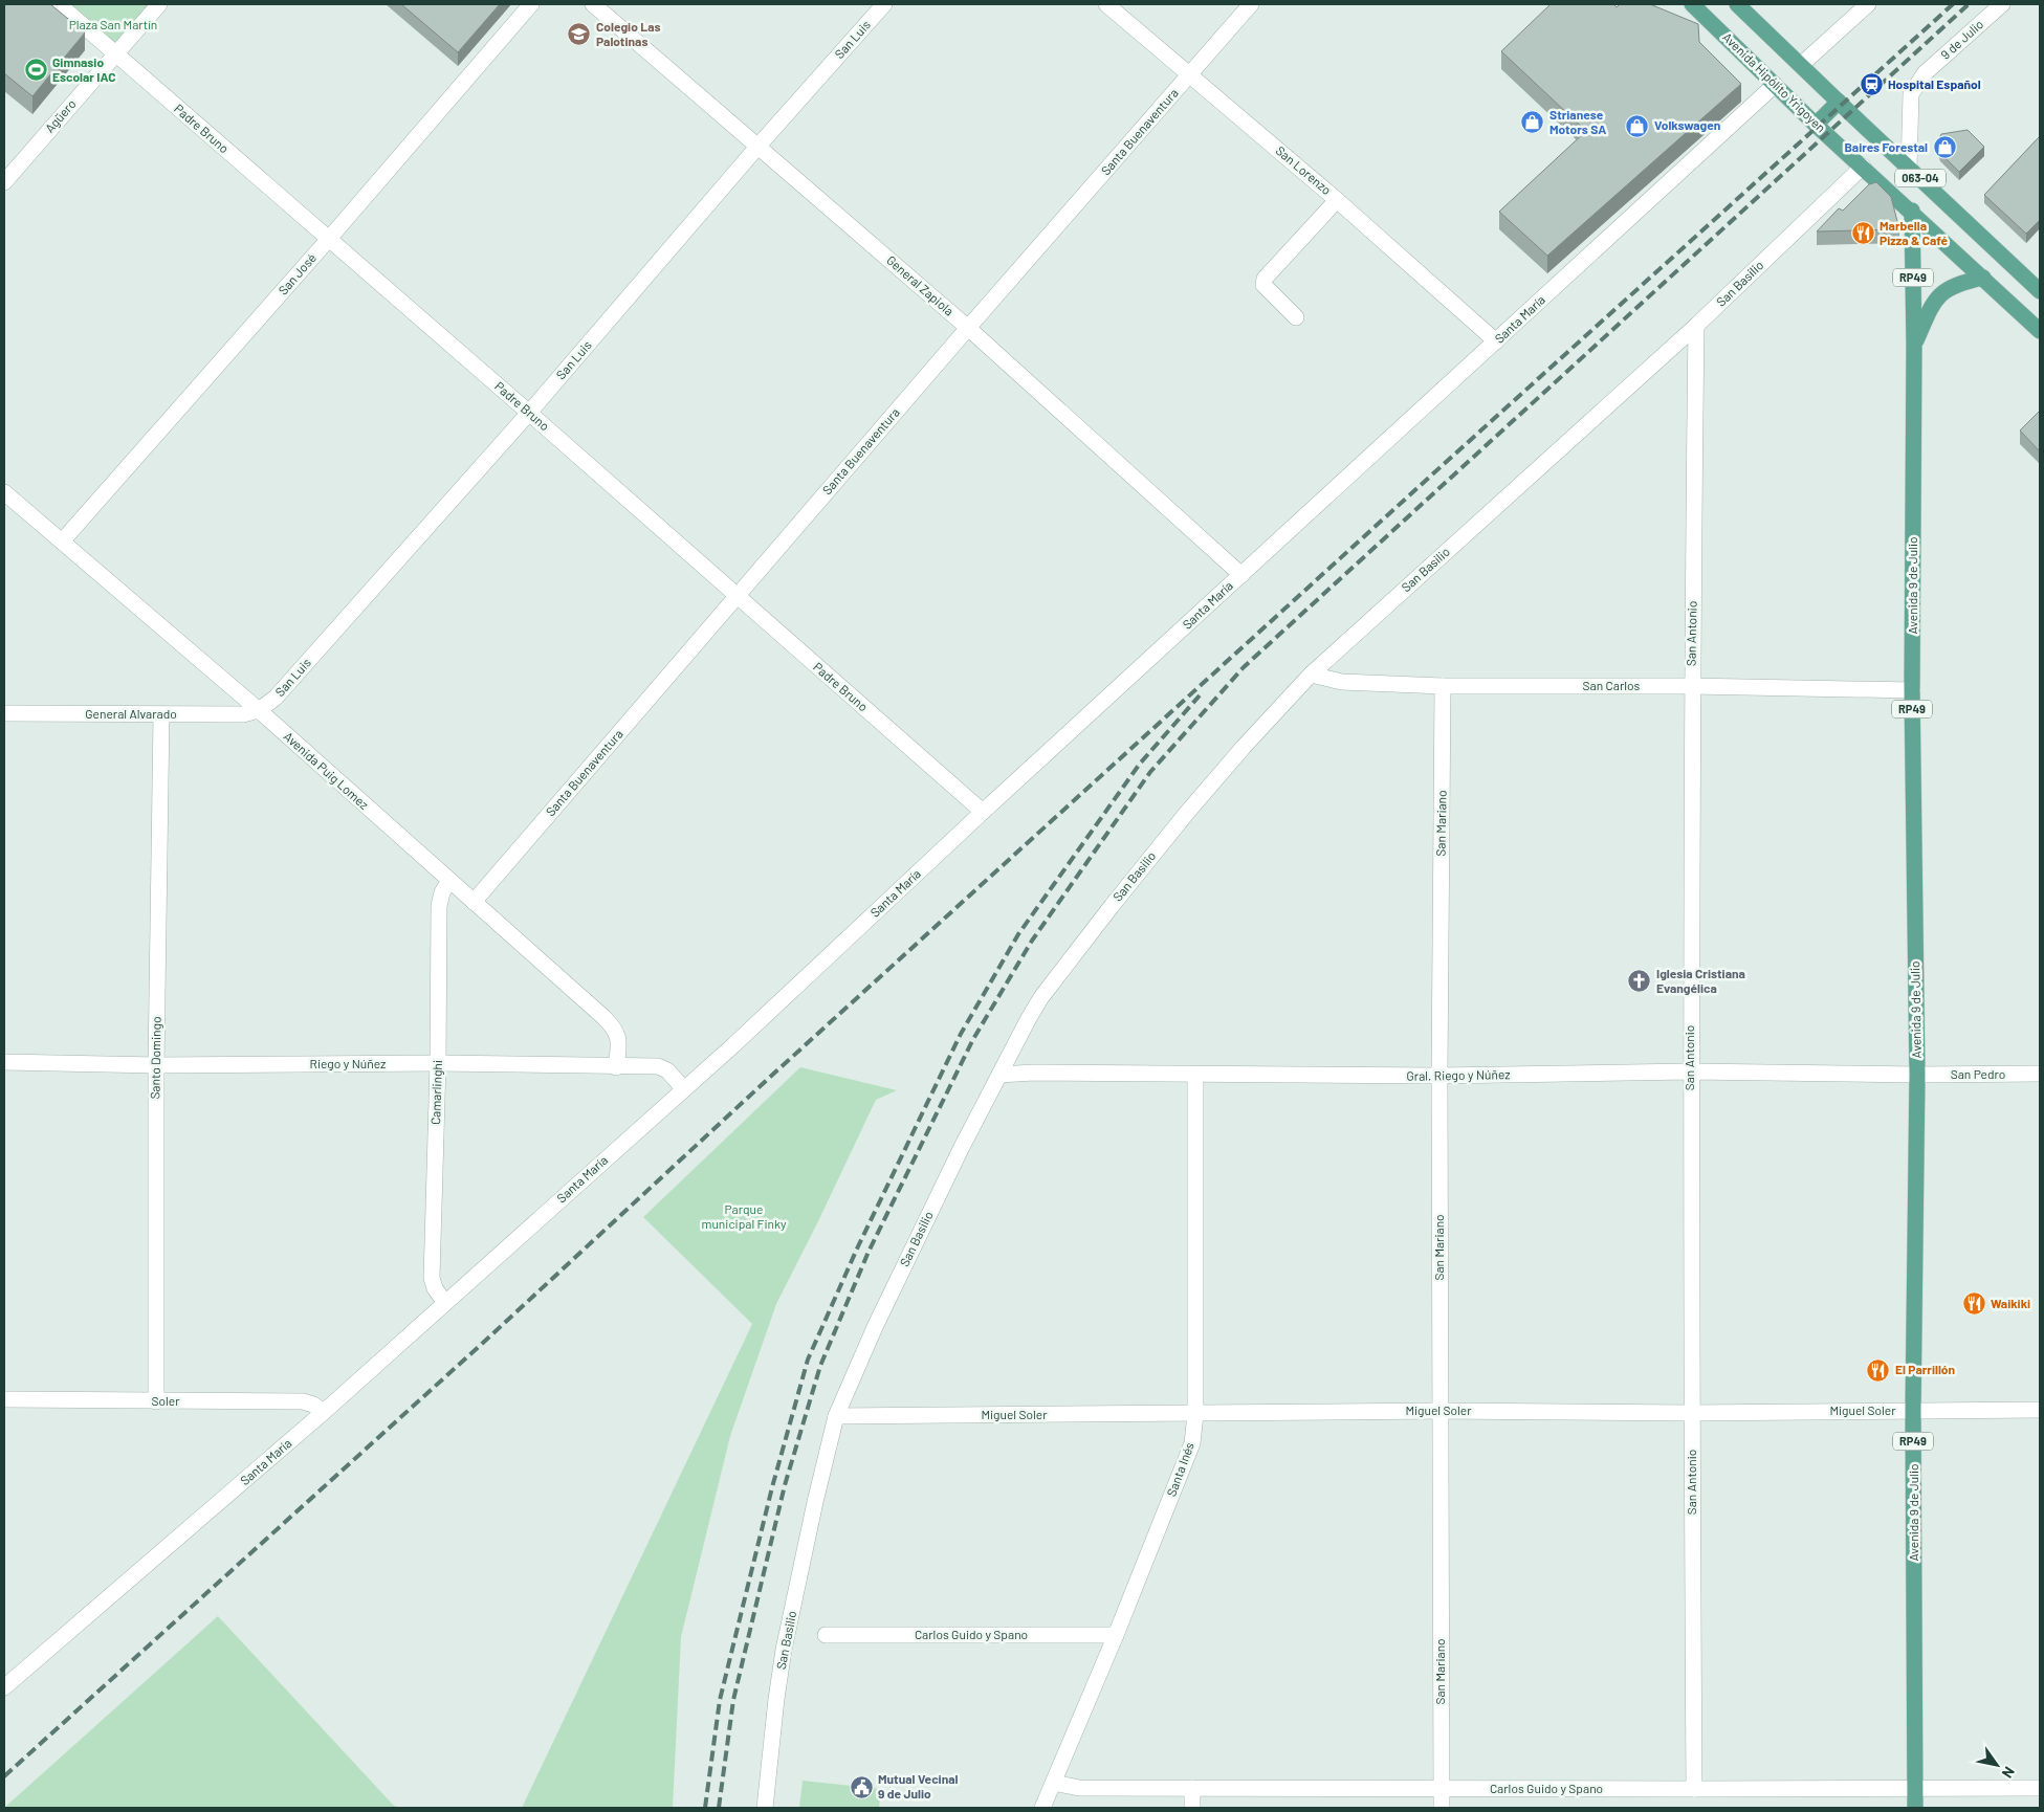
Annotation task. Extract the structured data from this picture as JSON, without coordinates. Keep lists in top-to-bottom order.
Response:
{
  "streets": {
    "main road": [
      "Avenida Hipólito Yrigoyen",
      "063-04",
      "RP49",
      "Avenida 9 de Julio"
    ],
    "street": [
      "San Luis",
      "9 de Julio",
      "Agüero",
      "Padre Bruno",
      "Santa Buenaventura",
      "San Lorenzo",
      "San José",
      "San Basilio",
      "General Zapiola",
      "Santa María",
      "San Antonio",
      "San Carlos",
      "General Alvarado",
      "Avenida Puig Lomez",
      "San Mariano",
      "Santo Domingo",
      "Riego y Núñez",
      "San Pedro",
      "Gral. Riego y Núñez",
      "Camarlinghi",
      "Soler",
      "Miguel Soler",
      "Santa Inés",
      "Carlos Guido y Spano"
    ]
  },
  "crossings": [
    ["San Luis", "Padre Bruno"],
    ["San Luis", "General Zapiola"],
    ["San Luis", "General Alvarado"],
    ["San Luis", "Avenida Puig Lomez"],
    ["9 de Julio", "063-04"],
    ["Avenida Hipólito Yrigoyen", "RP49"],
    ["Avenida Hipólito Yrigoyen", "San Basilio"],
    ["Avenida Hipólito Yrigoyen", "Santa María"],
    ["Avenida Hipólito Yrigoyen", "Avenida 9 de Julio"],
    ["Agüero", "Padre Bruno"],
    ["Padre Bruno", "Santa Buenaventura"],
    ["Padre Bruno", "San José"],
    ["Padre Bruno", "Santa María"],
    ["Santa Buenaventura", "San Lorenzo"],
    ["Santa Buenaventura", "General Zapiola"],
    ["Santa Buenaventura", "Avenida Puig Lomez"],
    ["San Lorenzo", "Santa María"],
    ["San José", "Avenida Puig Lomez"],
    ["RP49", "Avenida 9 de Julio"],
    ["San Basilio", "San Antonio"],
    ["San Basilio", "San Carlos"],
    ["San Basilio", "Gral. Riego y Núñez"],
    ["San Basilio", "Miguel Soler"],
    ["General Zapiola", "Santa María"],
    ["Santa María", "Riego y Núñez"],
    ["Santa María", "Camarlinghi"],
    ["Santa María", "Soler"],
    ["Avenida 9 de Julio", "San Carlos"],
    ["Avenida 9 de Julio", "San Pedro"],
    ["Avenida 9 de Julio", "Gral. Riego y Núñez"],
    ["Avenida 9 de Julio", "Miguel Soler"],
    ["Avenida 9 de Julio", "Carlos Guido y Spano"],
    ["San Antonio", "San Carlos"],
    ["San Antonio", "Gral. Riego y Núñez"],
    ["San Antonio", "Miguel Soler"],
    ["San Antonio", "Carlos Guido y Spano"],
    ["San Carlos", "San Mariano"],
    ["General Alvarado", "Avenida Puig Lomez"],
    ["General Alvarado", "Santo Domingo"],
    ["Avenida Puig Lomez", "Riego y Núñez"],
    ["Avenida Puig Lomez", "Camarlinghi"],
    ["San Mariano", "Gral. Riego y Núñez"],
    ["San Mariano", "Miguel Soler"],
    ["San Mariano", "Carlos Guido y Spano"],
    ["Santo Domingo", "Riego y Núñez"],
    ["Santo Domingo", "Soler"],
    ["Riego y Núñez", "Camarlinghi"],
    ["San Pedro", "Gral. Riego y Núñez"],
    ["Gral. Riego y Núñez", "Santa Inés"],
    ["Miguel Soler", "Santa Inés"],
    ["Santa Inés", "Carlos Guido y Spano"]
  ],
  "parks": ["Plaza San Martín", "Parque municipal Finky"],
  "places": {
    "school or university": ["Colegio Las Palotinas"],
    "sports": ["Gimnasio Escolar IAC"],
    "station": ["Hospital Español"],
    "shop": ["Strianese Motors SA", "Volkswagen", "Baires Forestal"],
    "restaurant": ["Marbella Pizza & Café", "Waikiki", "El Parrillón"],
    "church": ["Iglesia Cristiana Evangélica"],
    "public building": ["Mutual Vecinal 9 de Julio"]
  },
  "north": "bottom right"
}
